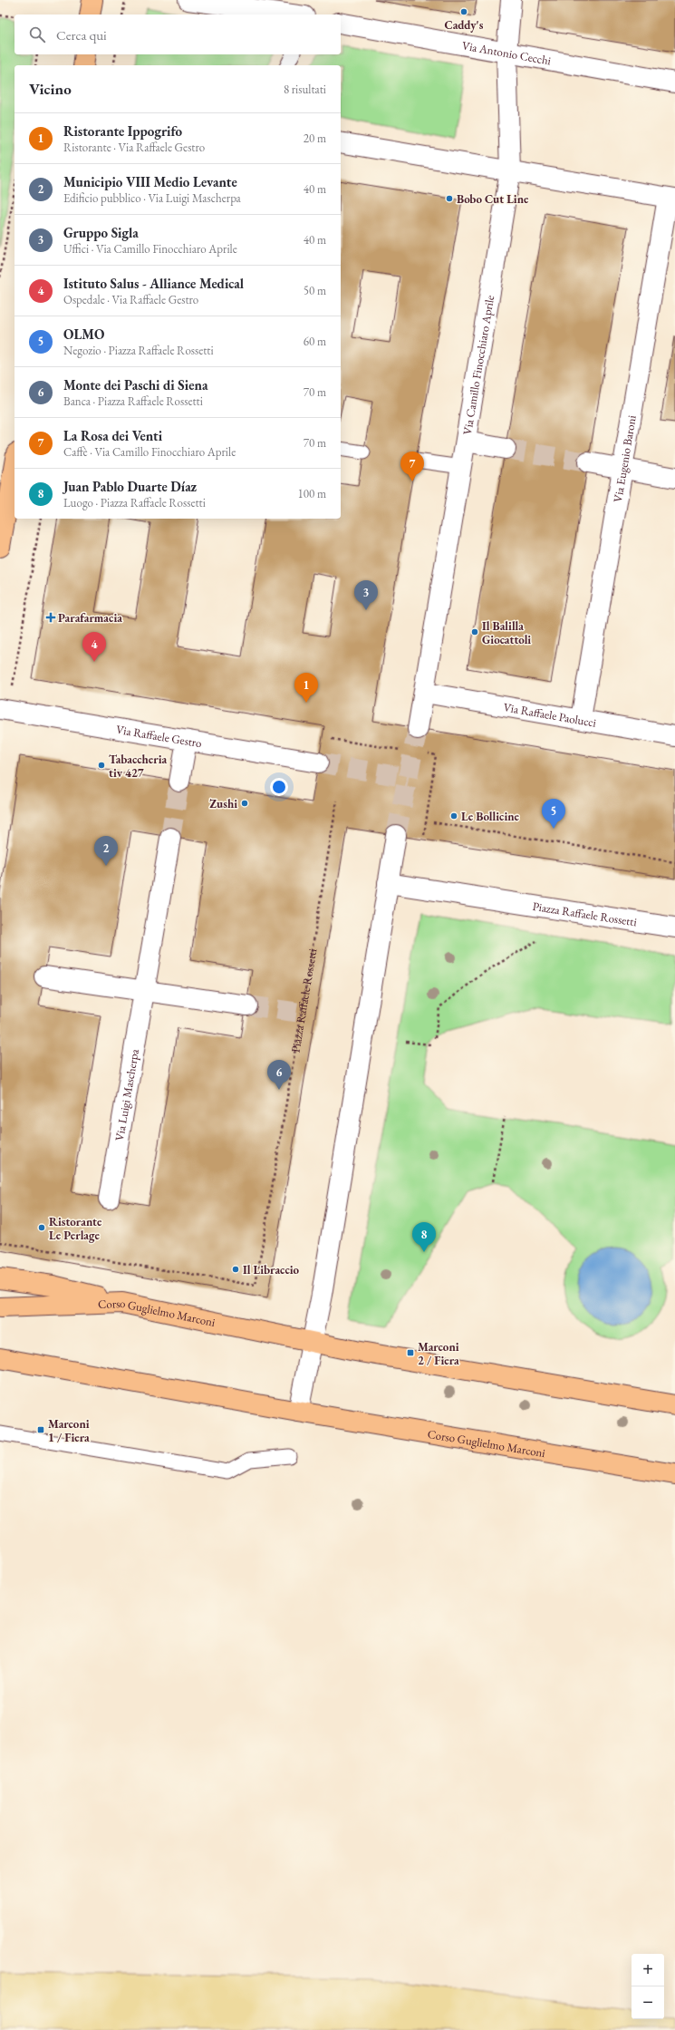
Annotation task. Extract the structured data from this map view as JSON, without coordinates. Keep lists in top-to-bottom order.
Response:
{
  "streets": {
    "main road": ["Corso Guglielmo Marconi"],
    "street": [
      "Via Antonio Cecchi",
      "Via Camillo Finocchiaro Aprile",
      "Via Eugenio Baroni",
      "Via Raffaele Paolucci",
      "Via Raffaele Gestro",
      "Piazza Raffaele Rossetti",
      "Via Luigi Mascherpa"
    ]
  },
  "crossings": [
    ["Via Antonio Cecchi", "Via Camillo Finocchiaro Aprile"],
    ["Via Camillo Finocchiaro Aprile", "Via Raffaele Paolucci"],
    ["Via Eugenio Baroni", "Via Raffaele Paolucci"]
  ],
  "places": {
    "other": [
      "Caddy's",
      "Bobo Cut Line",
      "Il Balilla Giocattoli",
      "Tabaccheria tiv 427",
      "Zushi",
      "Le Bollicine",
      "Ristorante Le Perlage",
      "Il Libraccio"
    ],
    "health": ["Parafarmacia"],
    "transit": ["Marconi 2 / Fiera", "Marconi 1 / Fiera"]
  },
  "page": {
    "search": "Cerca qui",
    "heading": ["Vicino", "8 risultati"],
    "list": [
      {
        "mark": "1",
        "name": "Ristorante Ippogrifo",
        "note": "Ristorante · Via Raffaele Gestro",
        "value": "20 m"
      },
      {
        "mark": "2",
        "name": "Municipio VIII Medio Levante",
        "note": "Edificio pubblico · Via Luigi Mascherpa",
        "value": "40 m"
      },
      {
        "mark": "3",
        "name": "Gruppo Sigla",
        "note": "Uffici · Via Camillo Finocchiaro Aprile",
        "value": "40 m"
      },
      {
        "mark": "4",
        "name": "Istituto Salus - Alliance Medical",
        "note": "Ospedale · Via Raffaele Gestro",
        "value": "50 m"
      },
      {
        "mark": "5",
        "name": "OLMO",
        "note": "Negozio · Piazza Raffaele Rossetti",
        "value": "60 m"
      },
      {
        "mark": "6",
        "name": "Monte dei Paschi di Siena",
        "note": "Banca · Piazza Raffaele Rossetti",
        "value": "70 m"
      },
      {
        "mark": "7",
        "name": "La Rosa dei Venti",
        "note": "Caffè · Via Camillo Finocchiaro Aprile",
        "value": "70 m"
      },
      {
        "mark": "8",
        "name": "Juan Pablo Duarte Díaz",
        "note": "Luogo · Piazza Raffaele Rossetti",
        "value": "100 m"
      }
    ],
    "pins": [
      "7",
      "3",
      "4",
      "1",
      "5",
      "2",
      "6",
      "8"
    ],
    "map_buttons": ["+", "−"]
  }
}
